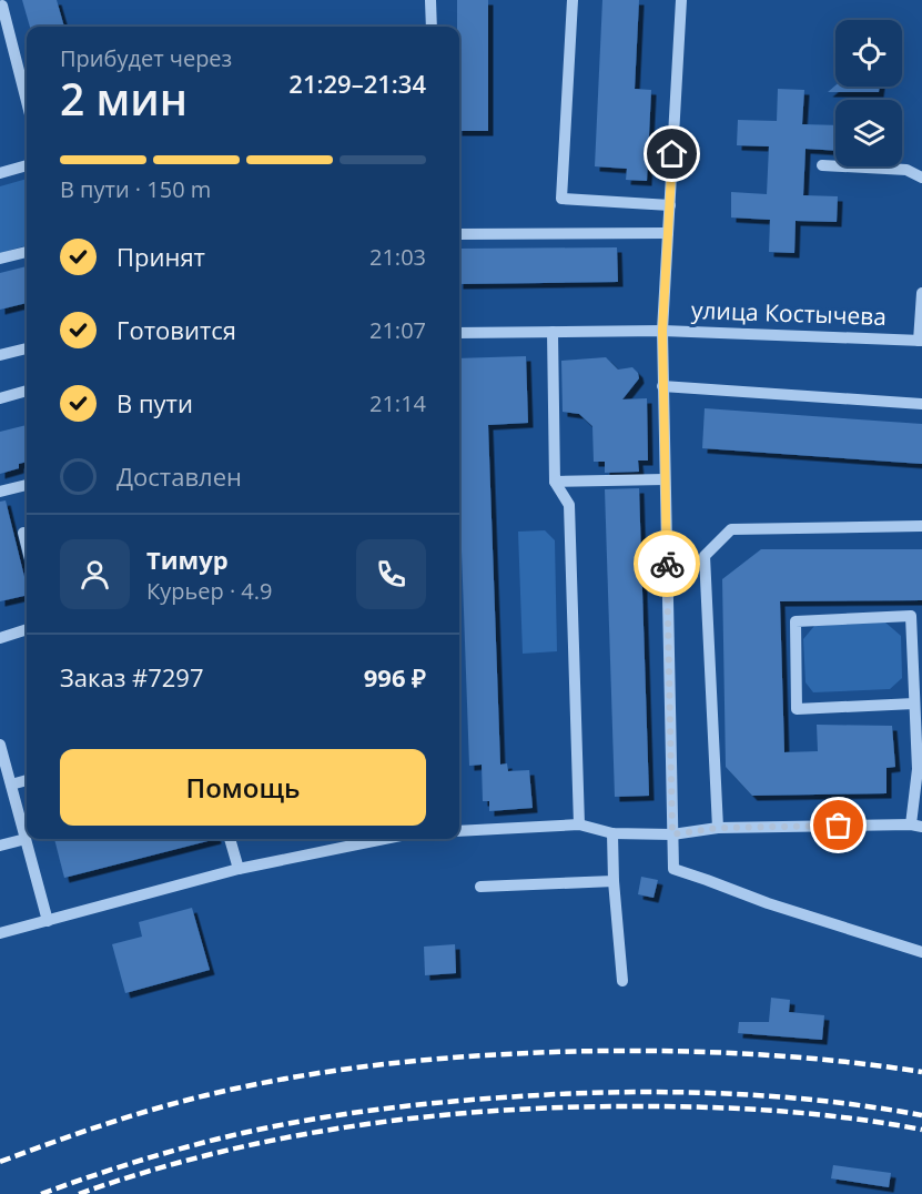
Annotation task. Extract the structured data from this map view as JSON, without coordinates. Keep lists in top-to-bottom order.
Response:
{
  "streets": {
    "street": ["улица Костычева"]
  },
  "page": {
    "heading": ["2 мин", "Прибудет через", "21:29–21:34"],
    "panel": [
      "Тимур",
      "Курьер · 4.9",
      "Заказ #7297",
      "996 ₽"
    ],
    "bar": "В пути · 150 m",
    "list": [
      ["Принят", "21:03"],
      ["Готовится", "21:07"],
      ["В пути", "21:14"],
      "Доставлен"
    ],
    "buttons": "Помощь"
  }
}
